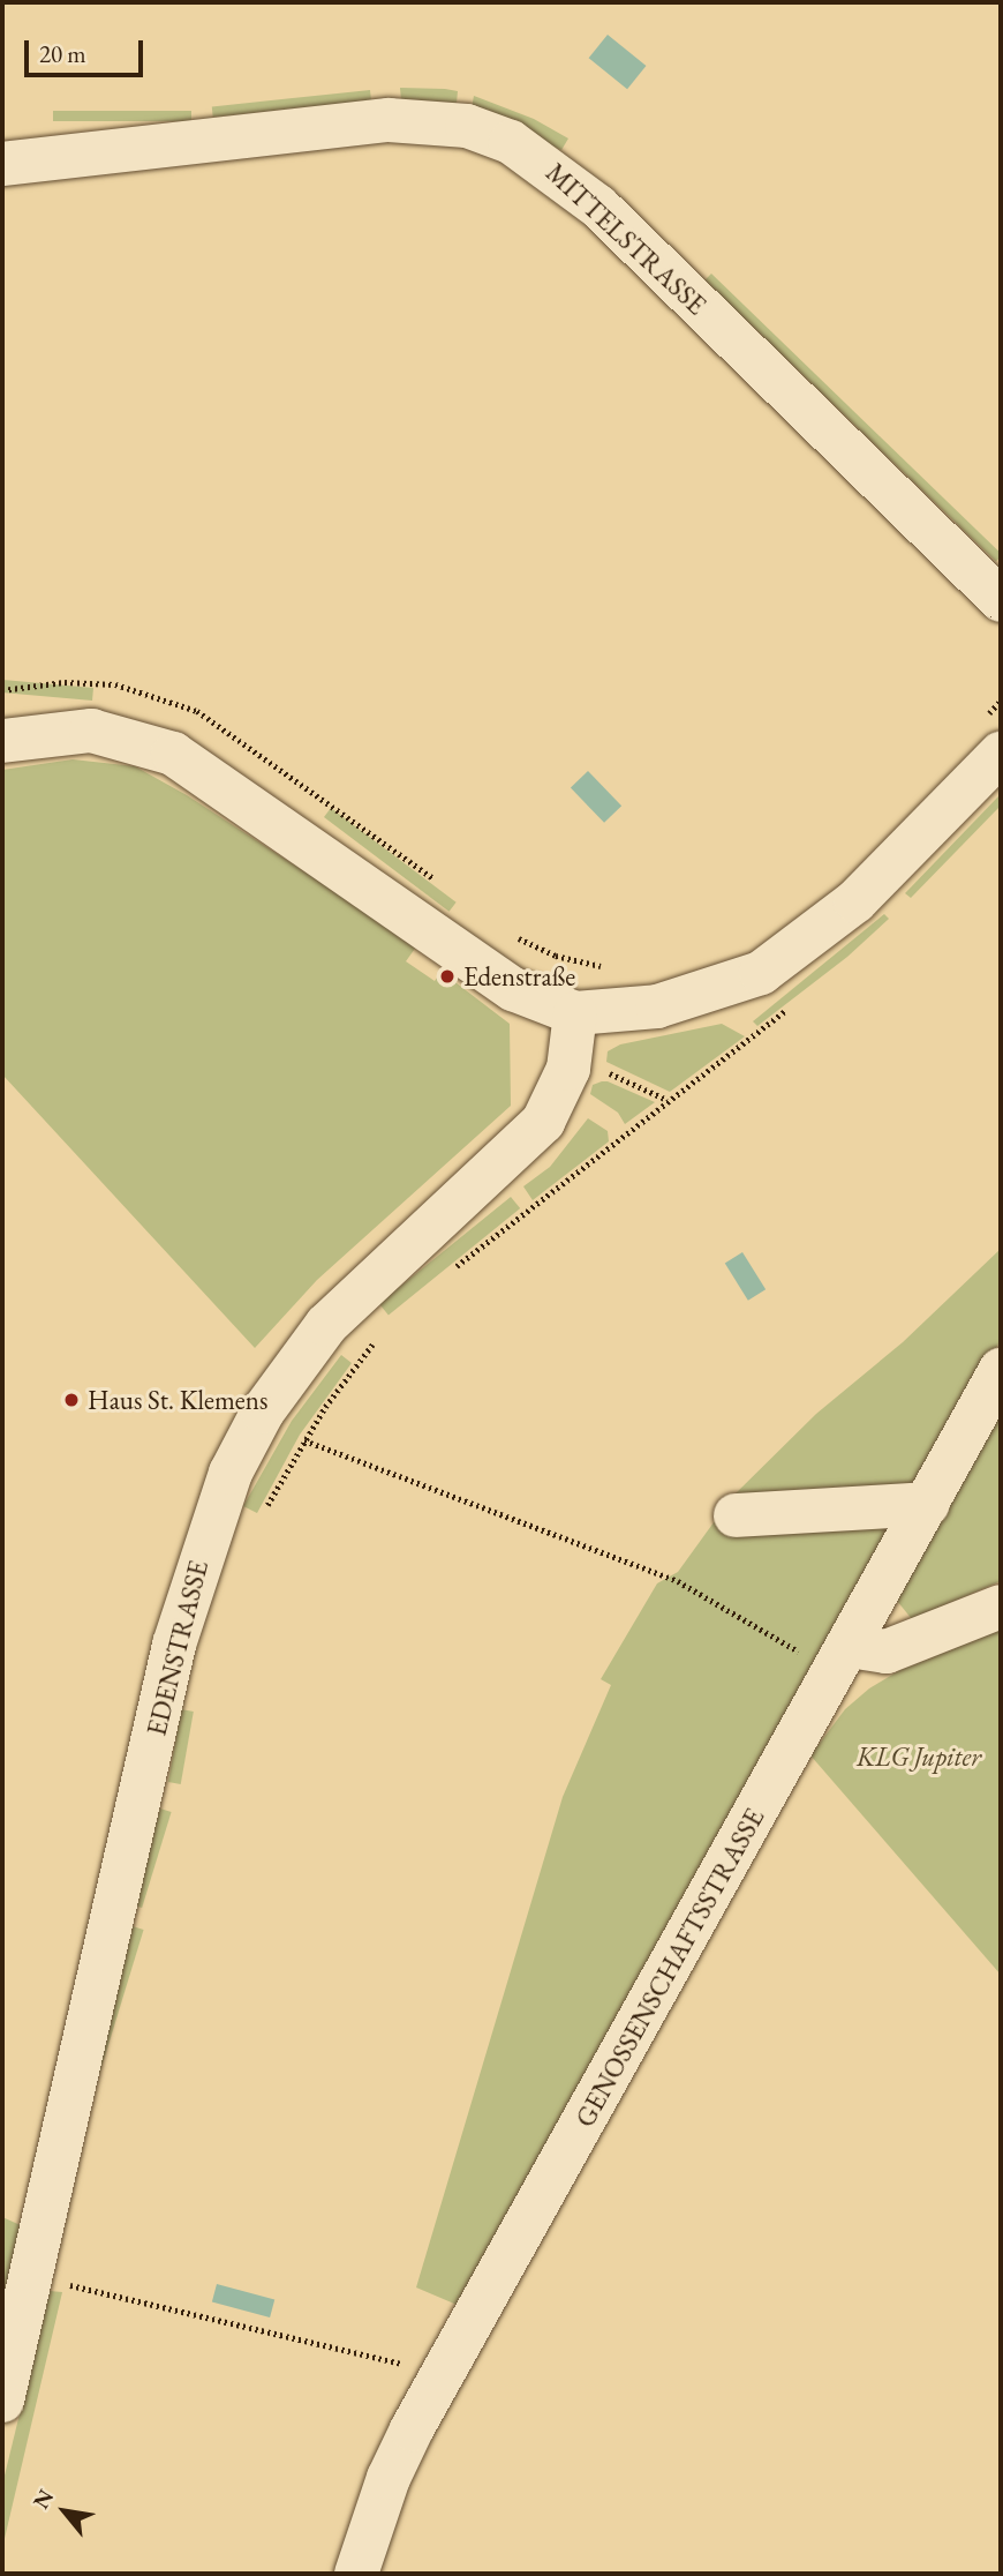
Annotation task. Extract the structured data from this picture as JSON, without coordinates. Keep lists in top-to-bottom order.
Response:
{
  "streets": {
    "street": ["MITTELSTRASSE", "EDENSTRASSE", "GENOSSENSCHAFTSSTRASSE"]
  },
  "parks": ["KLG Jupiter"],
  "places": ["Edenstraße", "Haus St. Klemens"],
  "scale_bar": "20 m",
  "north": "top left"
}
